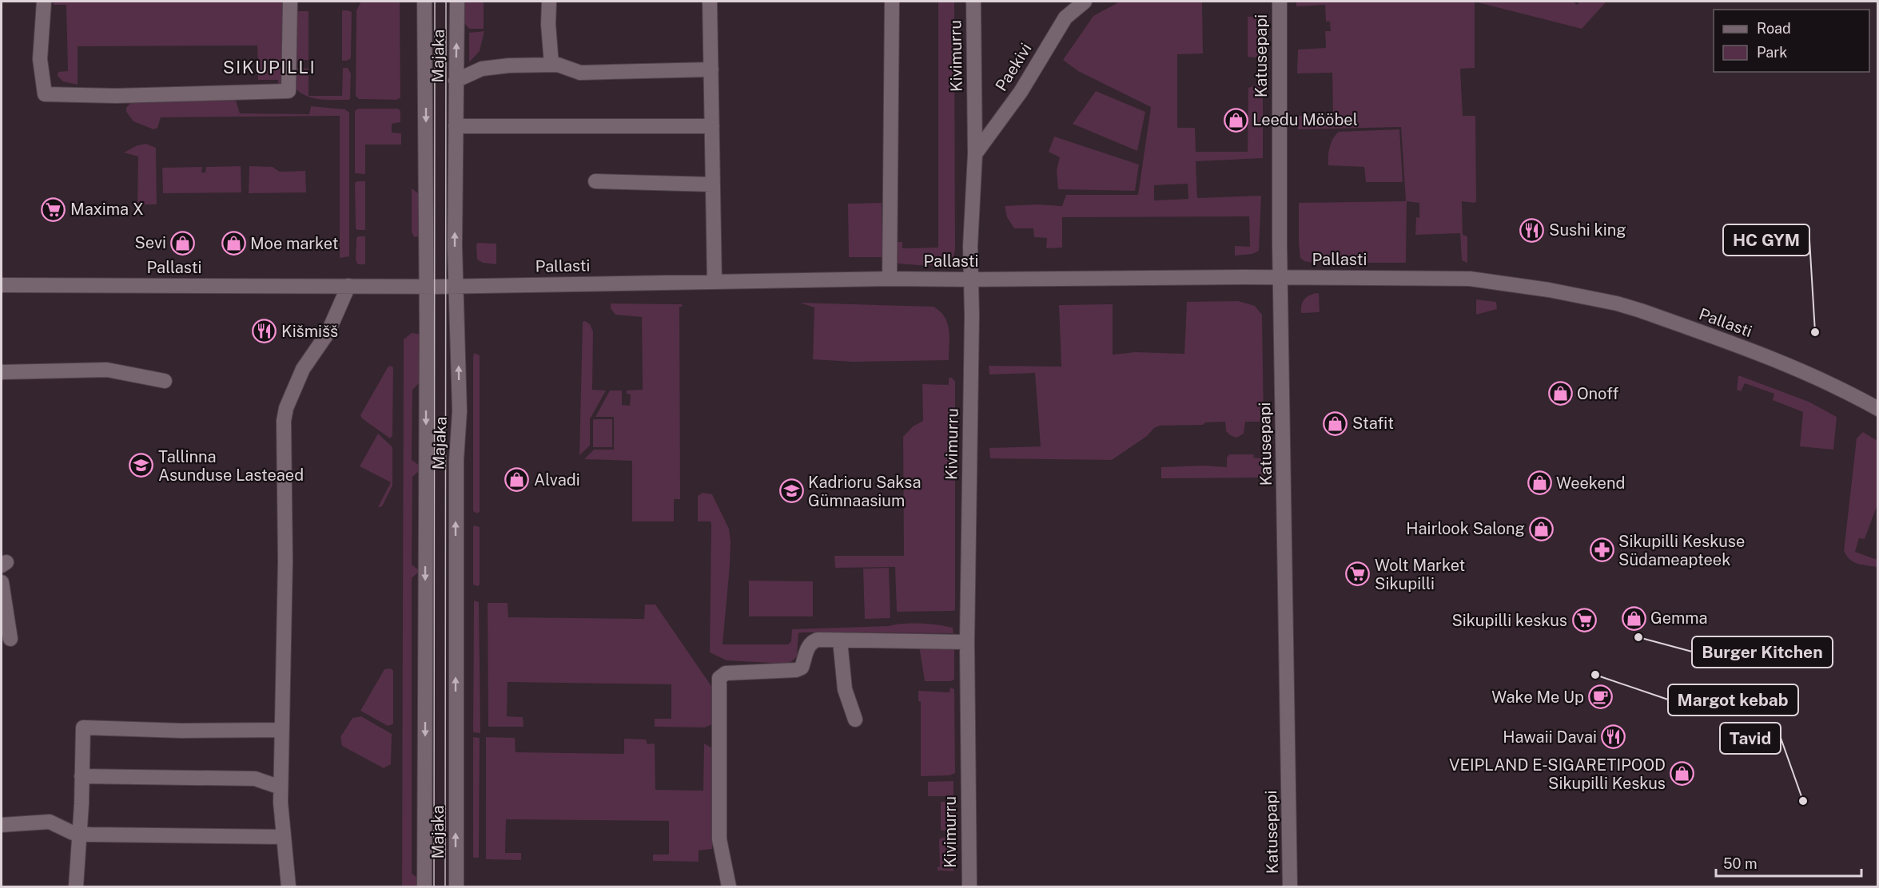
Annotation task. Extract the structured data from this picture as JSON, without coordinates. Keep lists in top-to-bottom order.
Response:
{
  "streets": {
    "street": [
      "Majaka",
      "Kivimurru",
      "Katusepapi",
      "Paekivi",
      "Pallasti"
    ]
  },
  "crossings": [
    ["Majaka", "Pallasti"],
    ["Kivimurru", "Paekivi"],
    ["Kivimurru", "Pallasti"],
    ["Katusepapi", "Pallasti"]
  ],
  "districts": ["SIKUPILLI"],
  "places": {
    "shop": [
      "Leedu Mööbel",
      "Sevi",
      "Moe market",
      "Onoff",
      "Stafit",
      "Alvadi",
      "Weekend",
      "Hairlook Salong",
      "Gemma",
      "VEIPLAND E-SIGARETIPOOD Sikupilli Keskus"
    ],
    "supermarket": ["Maxima X", "Wolt Market Sikupilli", "Sikupilli keskus"],
    "restaurant": ["Sushi king", "Kišmišš", "Hawaii Davai"],
    "other": [
      "HC GYM",
      "Burger Kitchen",
      "Margot kebab",
      "Tavid"
    ],
    "school or university": ["Tallinna Asunduse Lasteaed", "Kadrioru Saksa Gümnaasium"],
    "pharmacy": ["Sikupilli Keskuse Südameapteek"],
    "cafe": ["Wake Me Up"]
  },
  "legend": ["Road", "Park"],
  "scale_bar": "50 m"
}
